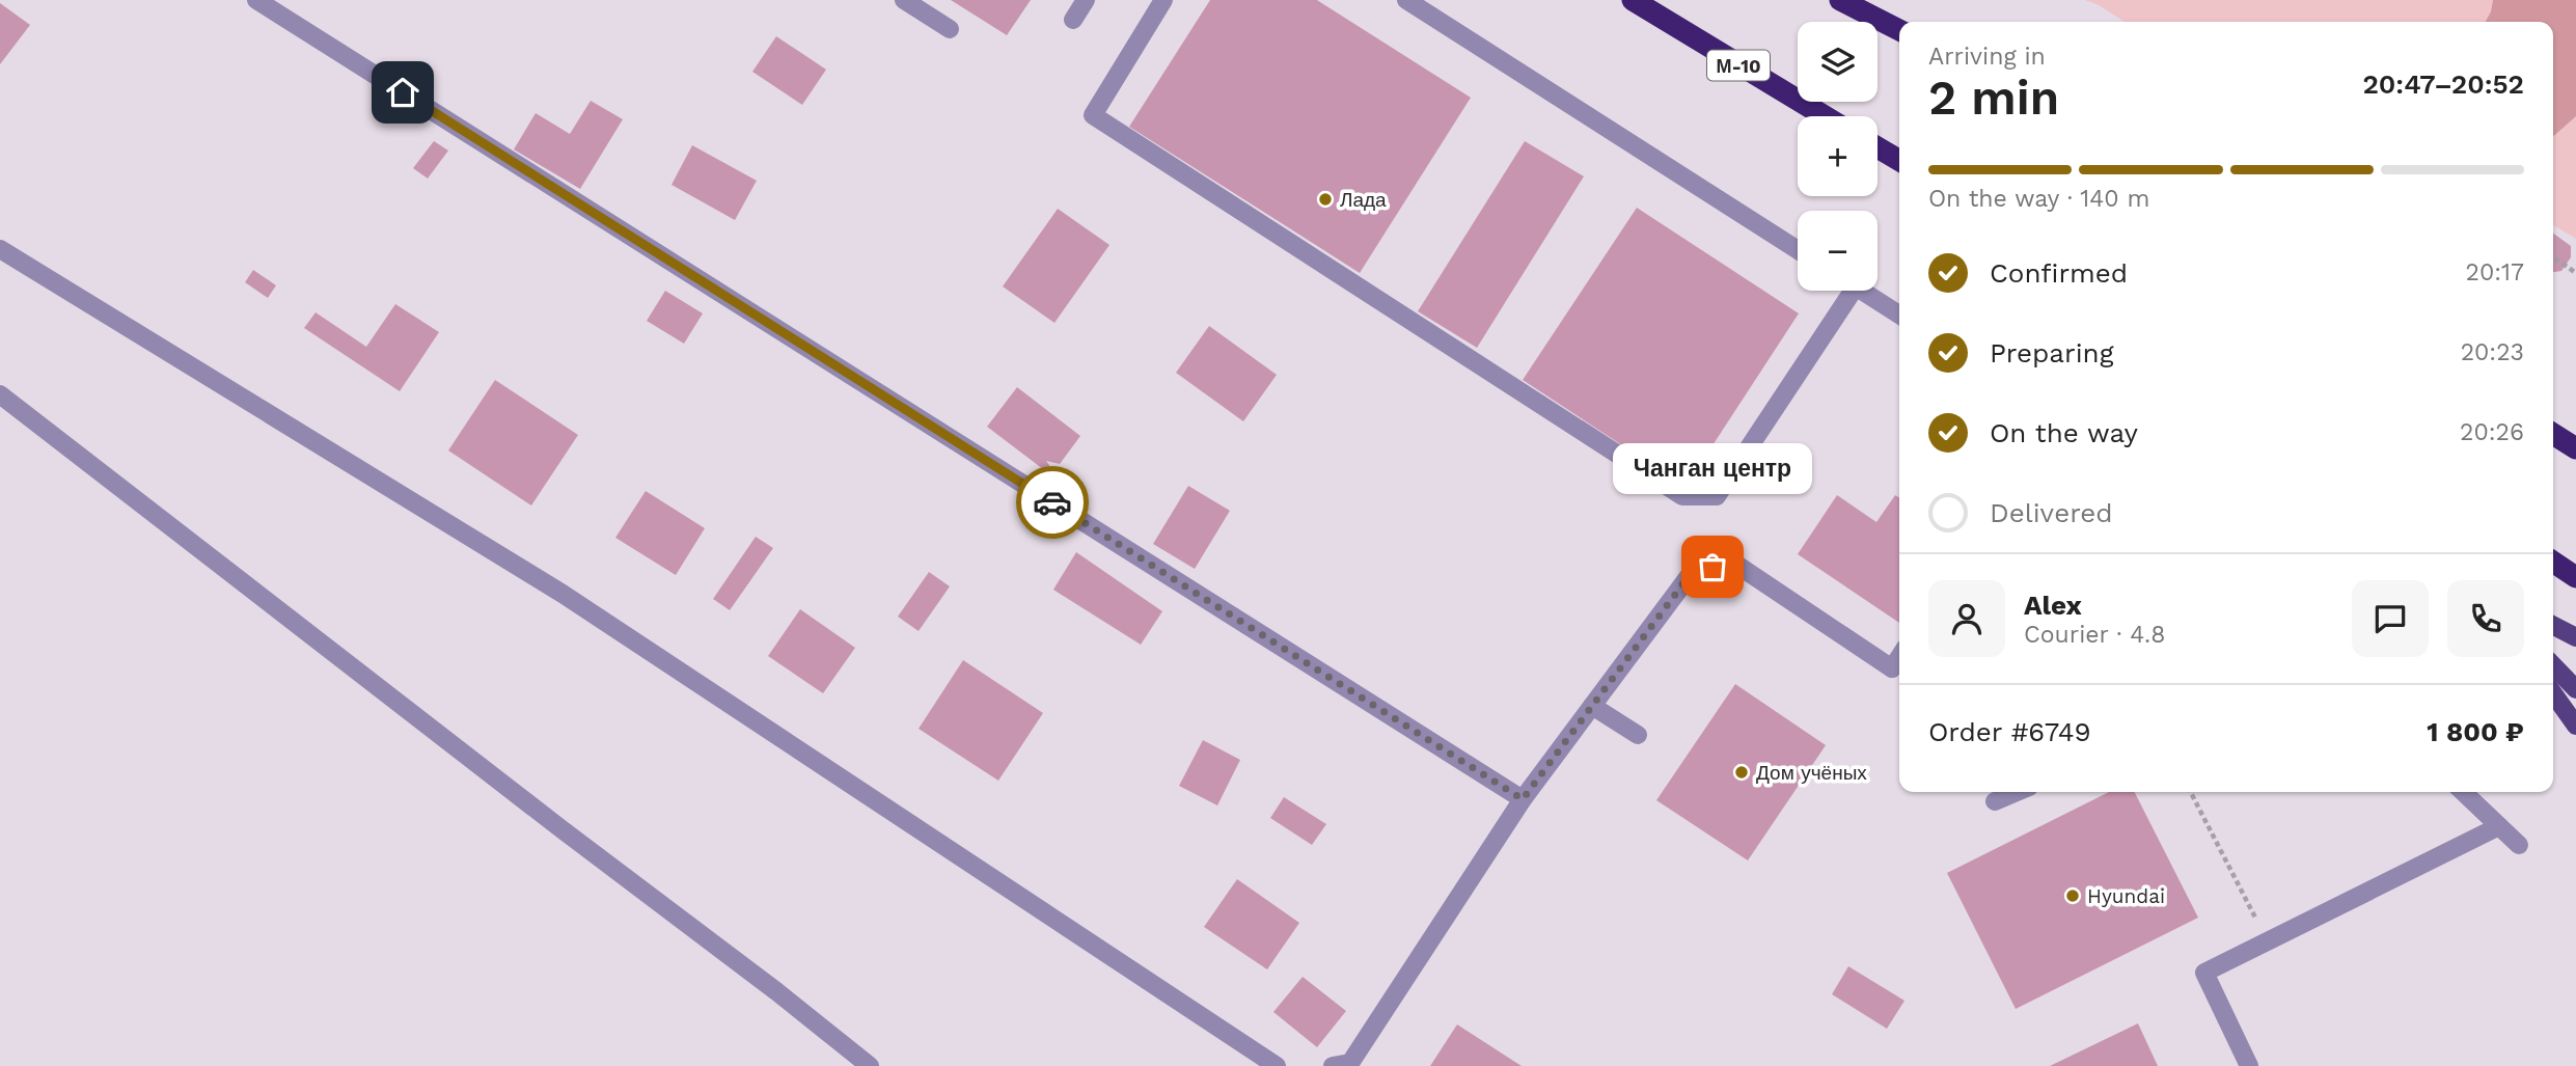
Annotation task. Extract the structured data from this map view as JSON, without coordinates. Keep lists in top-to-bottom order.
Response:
{
  "streets": {
    "highway": ["М-10"]
  },
  "places": [
    "Лада",
    "Чанган центр",
    "Дом учёных",
    "Hyundai"
  ],
  "page": {
    "map_buttons": ["+", "−"],
    "heading": ["2 min", "Arriving in", "20:47–20:52"],
    "panel": [
      "Alex",
      "Courier · 4.8",
      "Order #6749",
      "1 800 ₽"
    ],
    "bar": "On the way · 140 m",
    "list": [
      ["Confirmed", "20:17"],
      ["Preparing", "20:23"],
      ["On the way", "20:26"],
      "Delivered"
    ],
    "bubble": "Чанган центр"
  }
}
